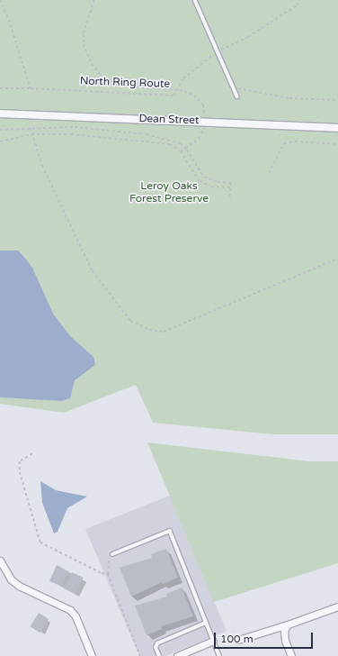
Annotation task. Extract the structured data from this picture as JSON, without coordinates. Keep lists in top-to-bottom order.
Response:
{
  "streets": {
    "street": ["Dean Street"],
    "path": ["North Ring Route"]
  },
  "parks": ["Leroy Oaks Forest Preserve"],
  "scale_bar": "100 m"
}
